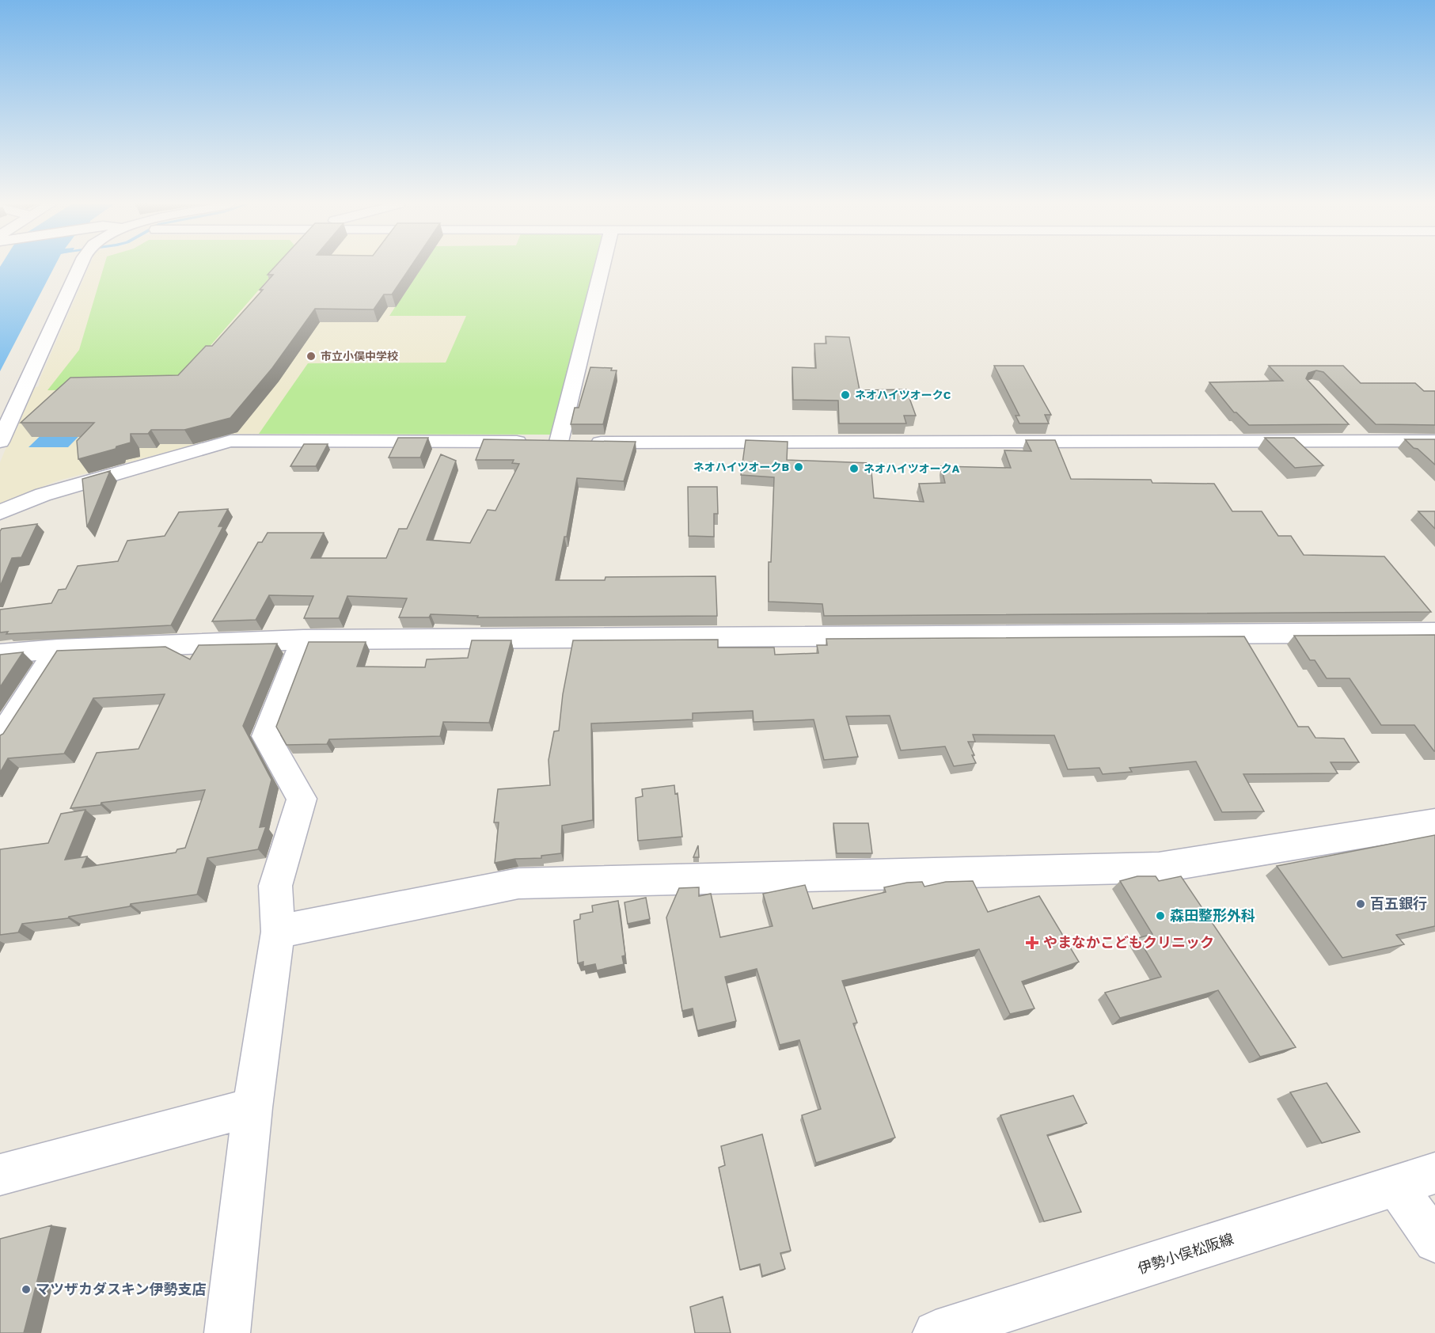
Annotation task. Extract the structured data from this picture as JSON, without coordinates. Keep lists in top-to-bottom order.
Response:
{
  "streets": {
    "street": ["伊勢小俣松阪線"]
  },
  "places": {
    "other": [
      "市立小俣中学校",
      "ネオハイツオークC",
      "ネオハイツオークB",
      "ネオハイツオークA",
      "百五銀行",
      "森田整形外科",
      "マツザカダスキン伊勢支店"
    ],
    "health": ["やまなかこどもクリニック"]
  }
}
